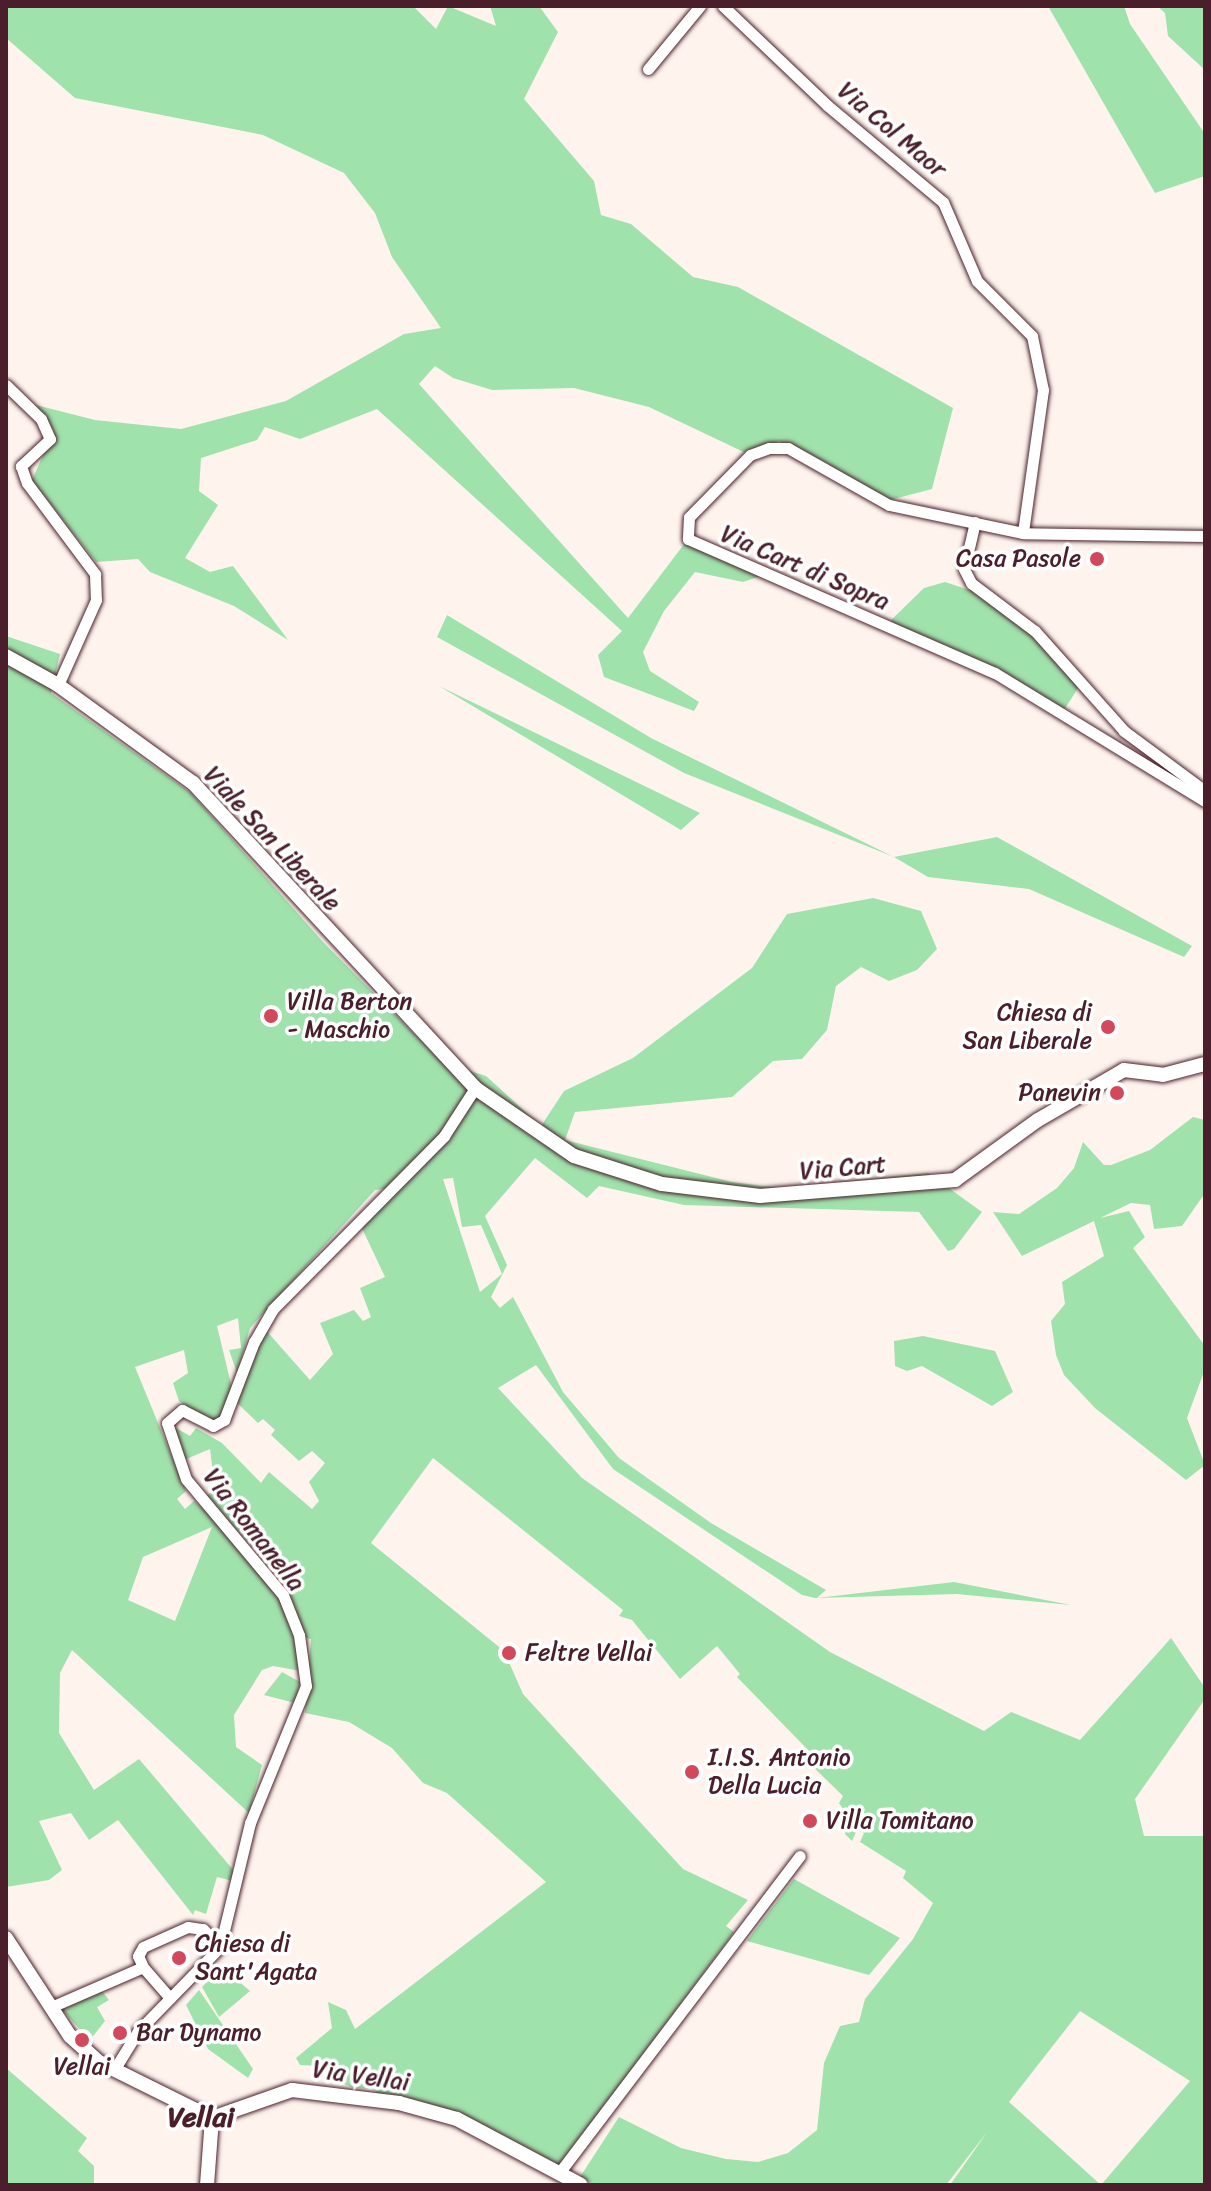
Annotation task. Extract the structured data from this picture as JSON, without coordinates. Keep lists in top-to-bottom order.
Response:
{
  "streets": {
    "street": [
      "Via Col Maor",
      "Via Cart di Sopra",
      "Viale San Liberale",
      "Via Cart",
      "Via Romanella",
      "Via Vellai"
    ]
  },
  "crossings": [
    ["Via Col Maor", "Via Cart di Sopra"],
    ["Viale San Liberale", "Via Cart"],
    ["Viale San Liberale", "Via Romanella"],
    ["Via Cart", "Via Romanella"]
  ],
  "districts": ["Vellai"],
  "places": [
    "Casa Pasole",
    "Villa Berton - Maschio",
    "Chiesa di San Liberale",
    "Panevin",
    "Feltre Vellai",
    "I.I.S. Antonio Della Lucia",
    "Villa Tomitano",
    "Chiesa di Sant'Agata",
    "Bar Dynamo",
    "Vellai"
  ]
}
